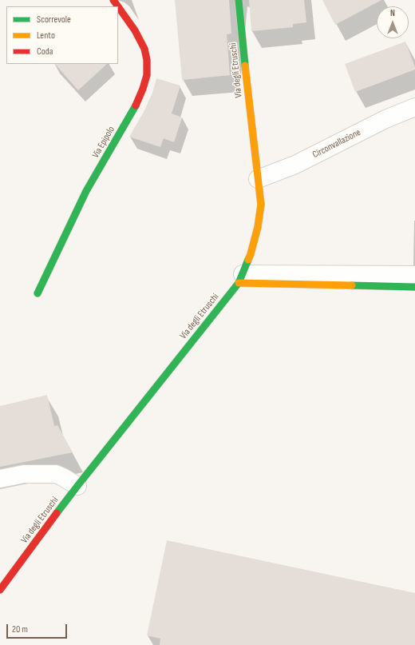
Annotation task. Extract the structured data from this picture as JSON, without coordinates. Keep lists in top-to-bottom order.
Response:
{
  "streets": {
    "main road": ["Via degli Etruschi", "Via Epipolo"],
    "street": ["Circonvallazione"]
  },
  "crossings": [
    ["Via degli Etruschi", "Circonvallazione"]
  ],
  "legend": ["Scorrevole", "Lento", "Coda"],
  "scale_bar": "20 m",
  "north": "top"
}
